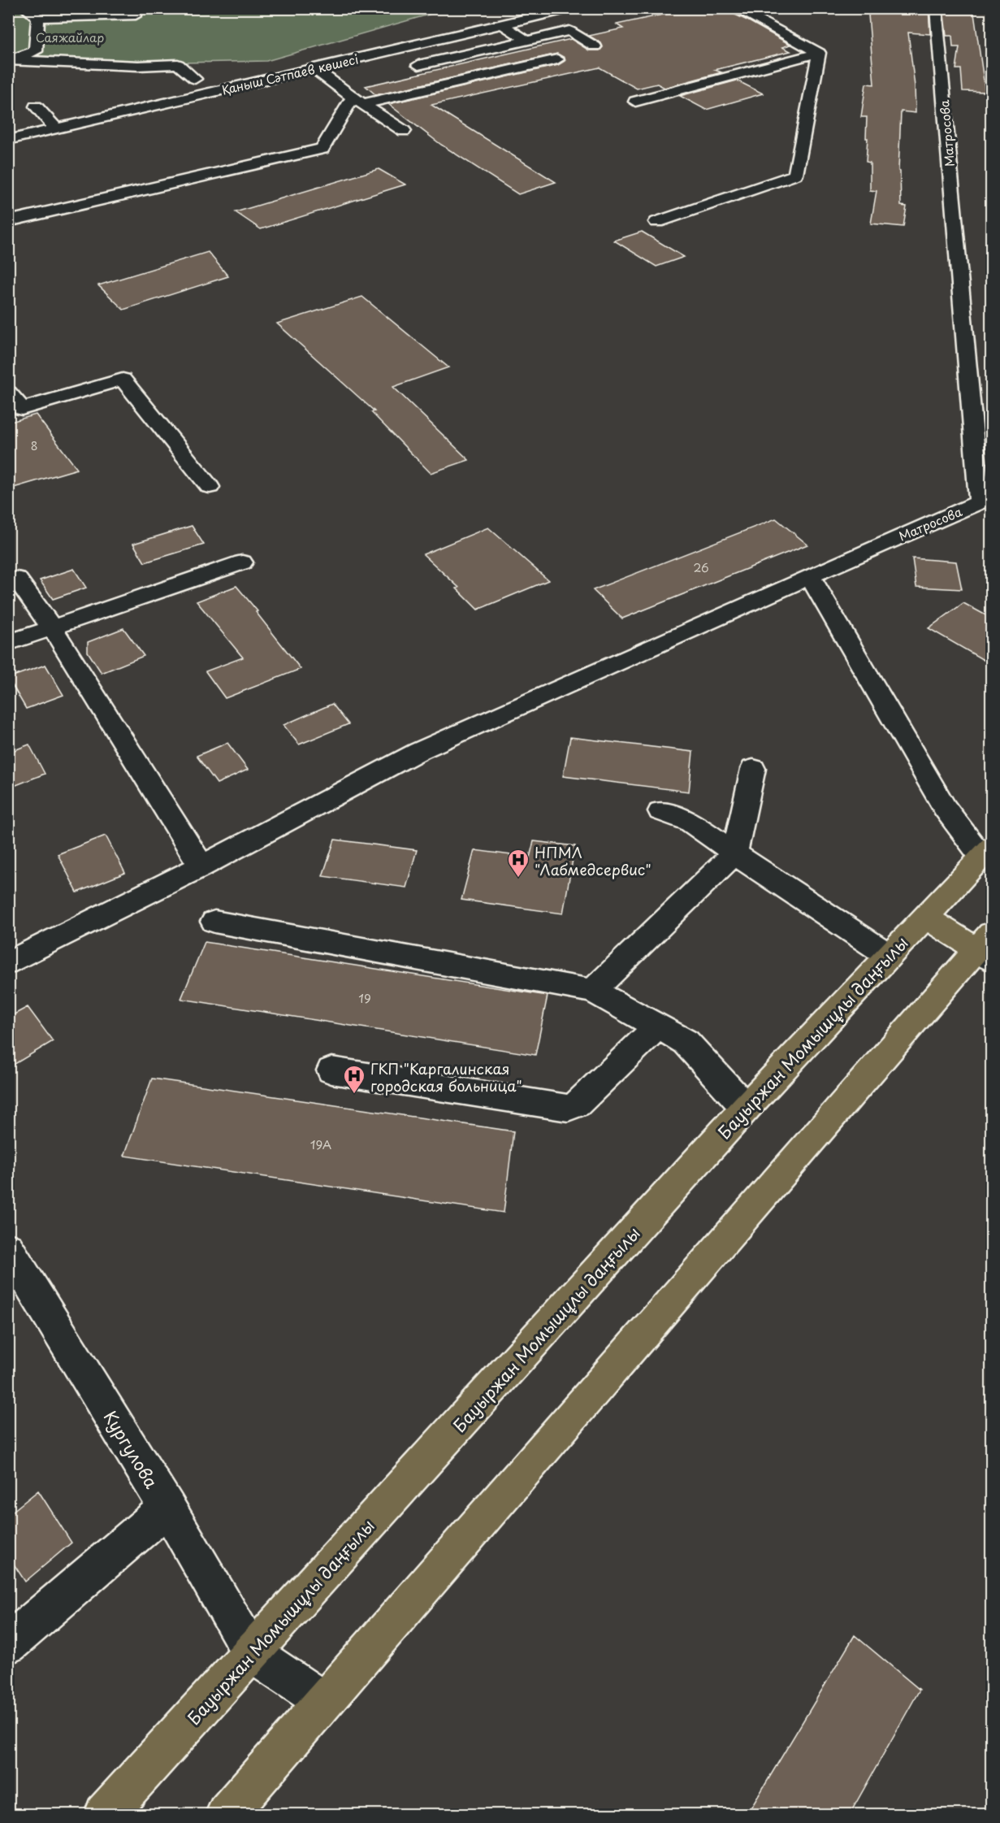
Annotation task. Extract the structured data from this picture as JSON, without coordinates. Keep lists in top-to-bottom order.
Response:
{
  "streets": {
    "main road": ["Бауыржан Момышұлы даңғылы"],
    "street": ["Қаныш Сәтпаев көшесі", "Матросова", "Кургулова"]
  },
  "crossings": [
    ["Бауыржан Момышұлы даңғылы", "Кургулова"]
  ],
  "parks": ["Саяжайлар"],
  "places": {
    "hospital": ["НПМЛ \"Лабмедсервис\"", "ГКП \"Каргалинская городская больница\""]
  },
  "house_numbers": [
    "8",
    "26",
    "19",
    "19А"
  ]
}
